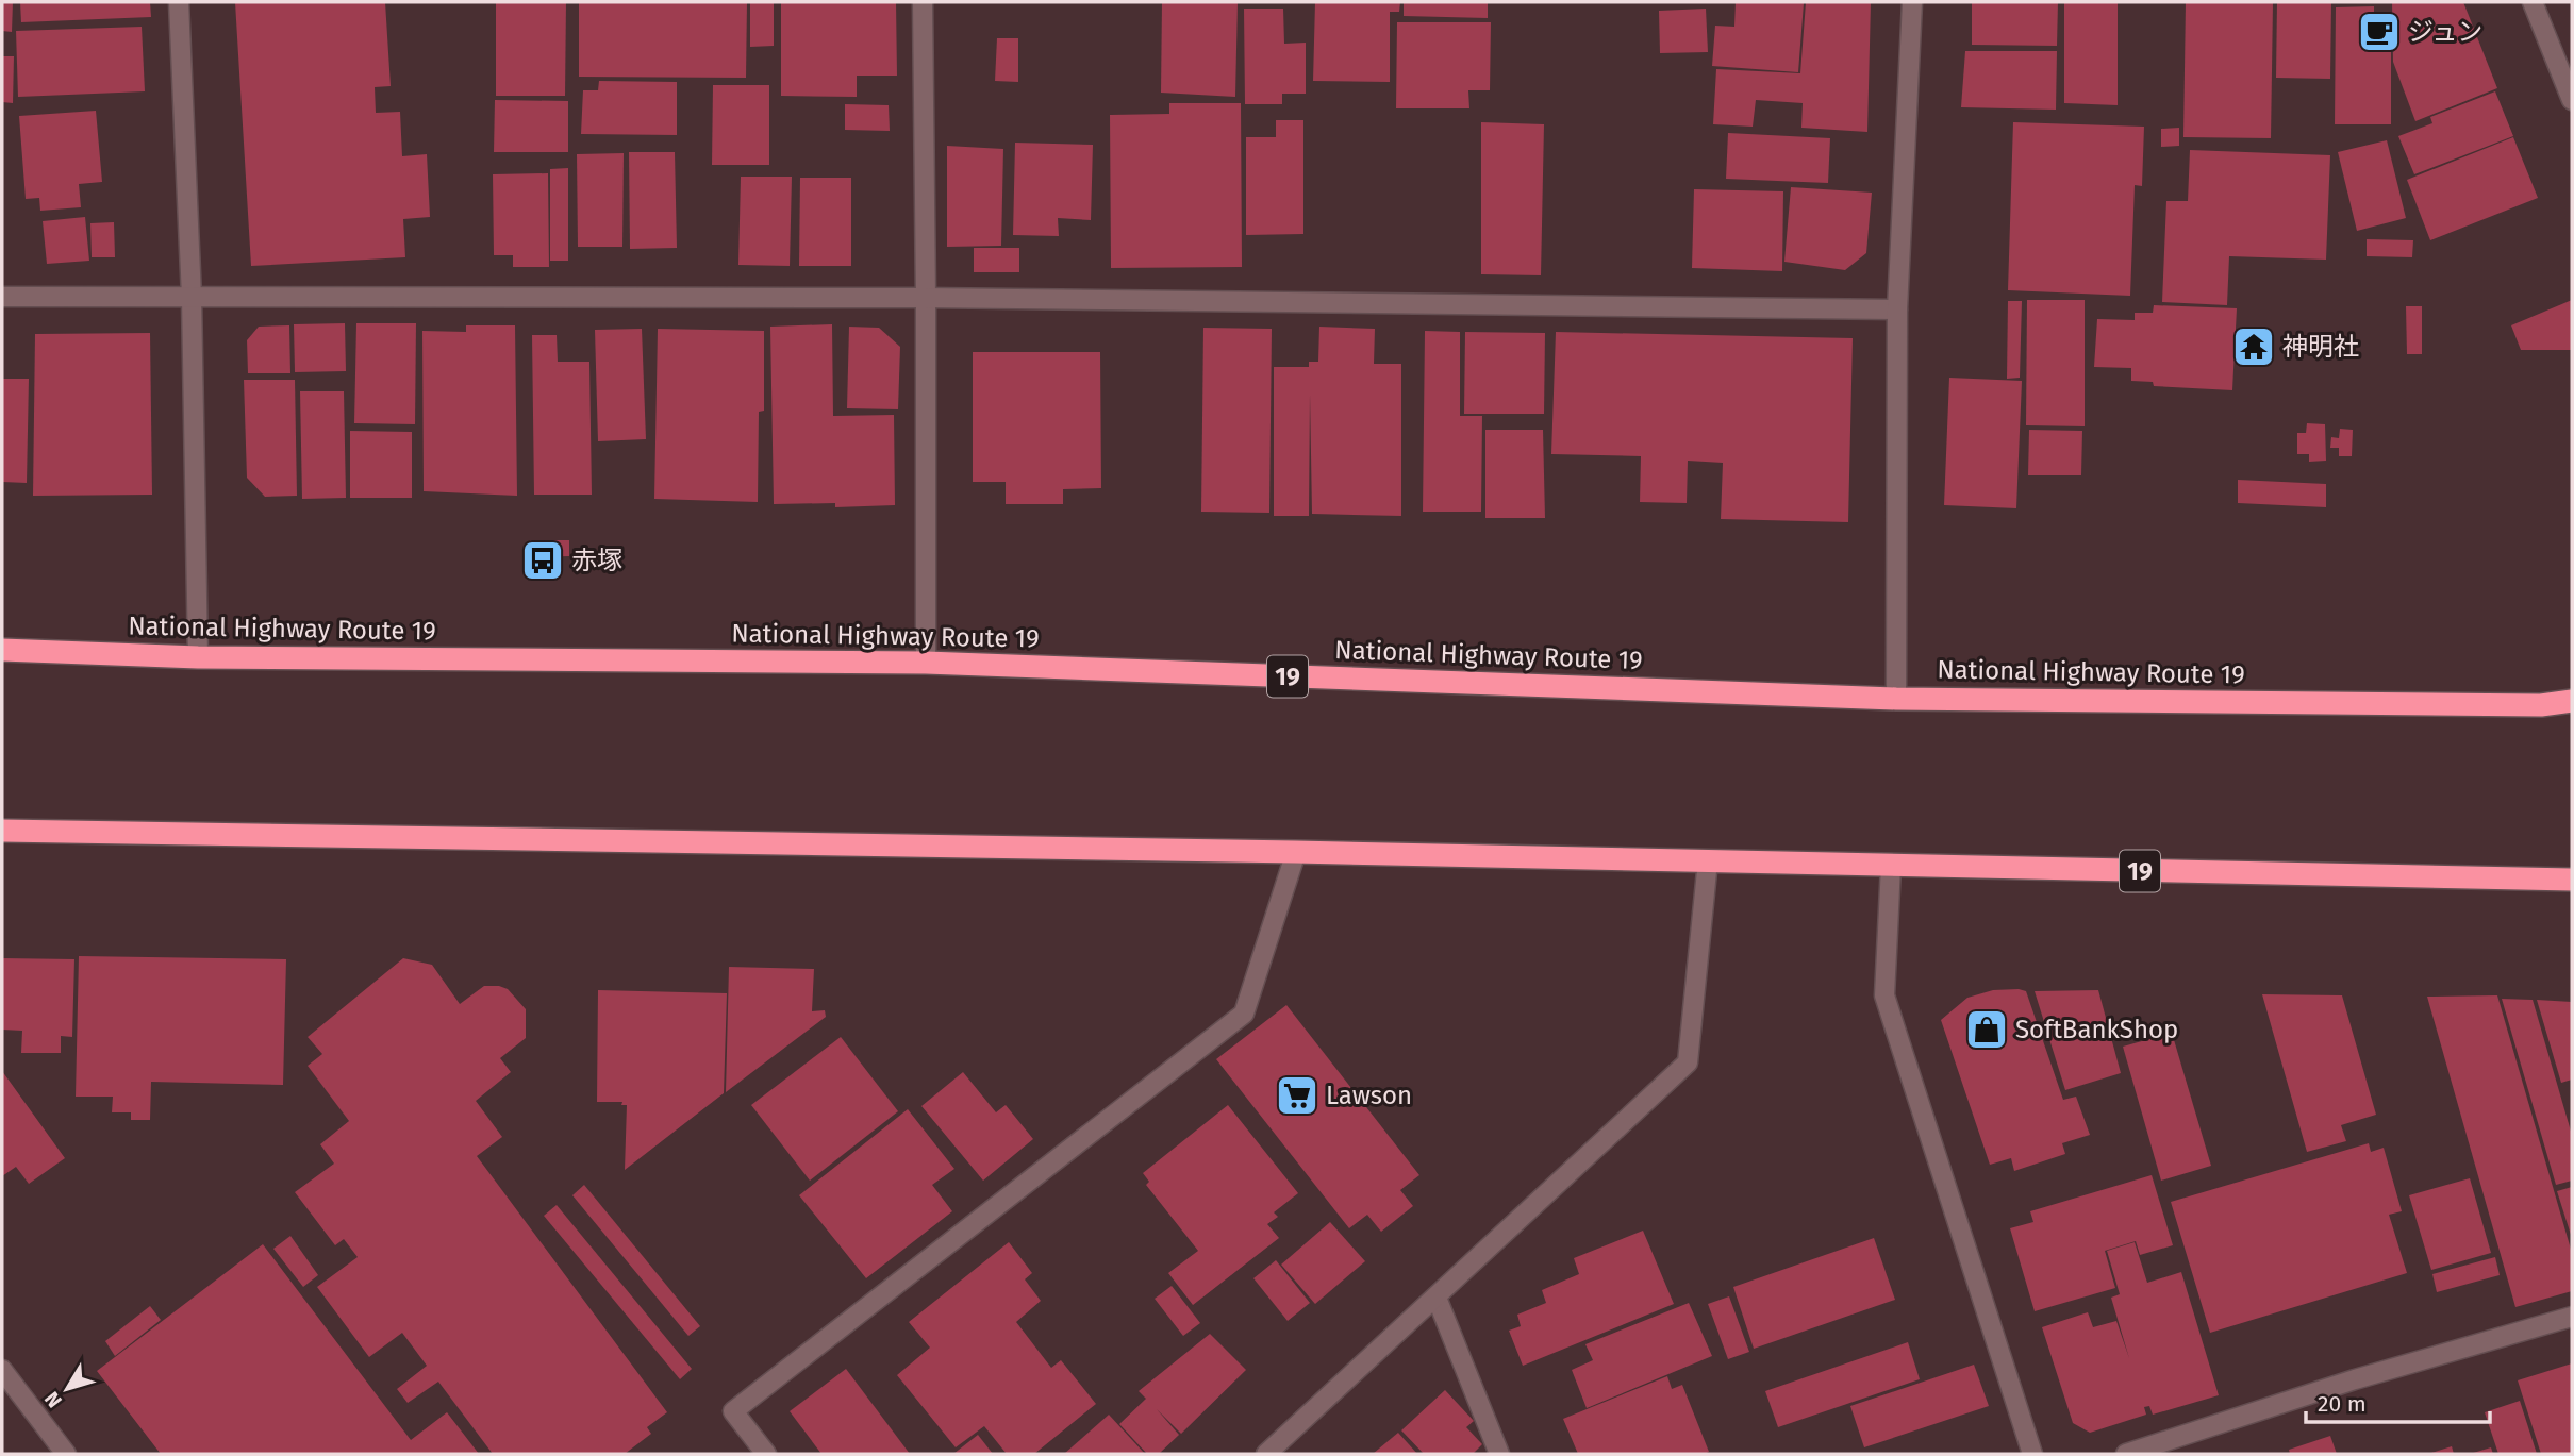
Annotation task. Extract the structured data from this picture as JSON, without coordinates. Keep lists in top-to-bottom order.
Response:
{
  "streets": {
    "highway": ["National Highway Route 19", "19"]
  },
  "places": {
    "cafe": ["ジュン"],
    "temple": ["神明社"],
    "bus stop": ["赤塚"],
    "shop": ["SoftBankShop"],
    "supermarket": ["Lawson"]
  },
  "scale_bar": "20 m",
  "north": "bottom left"
}
